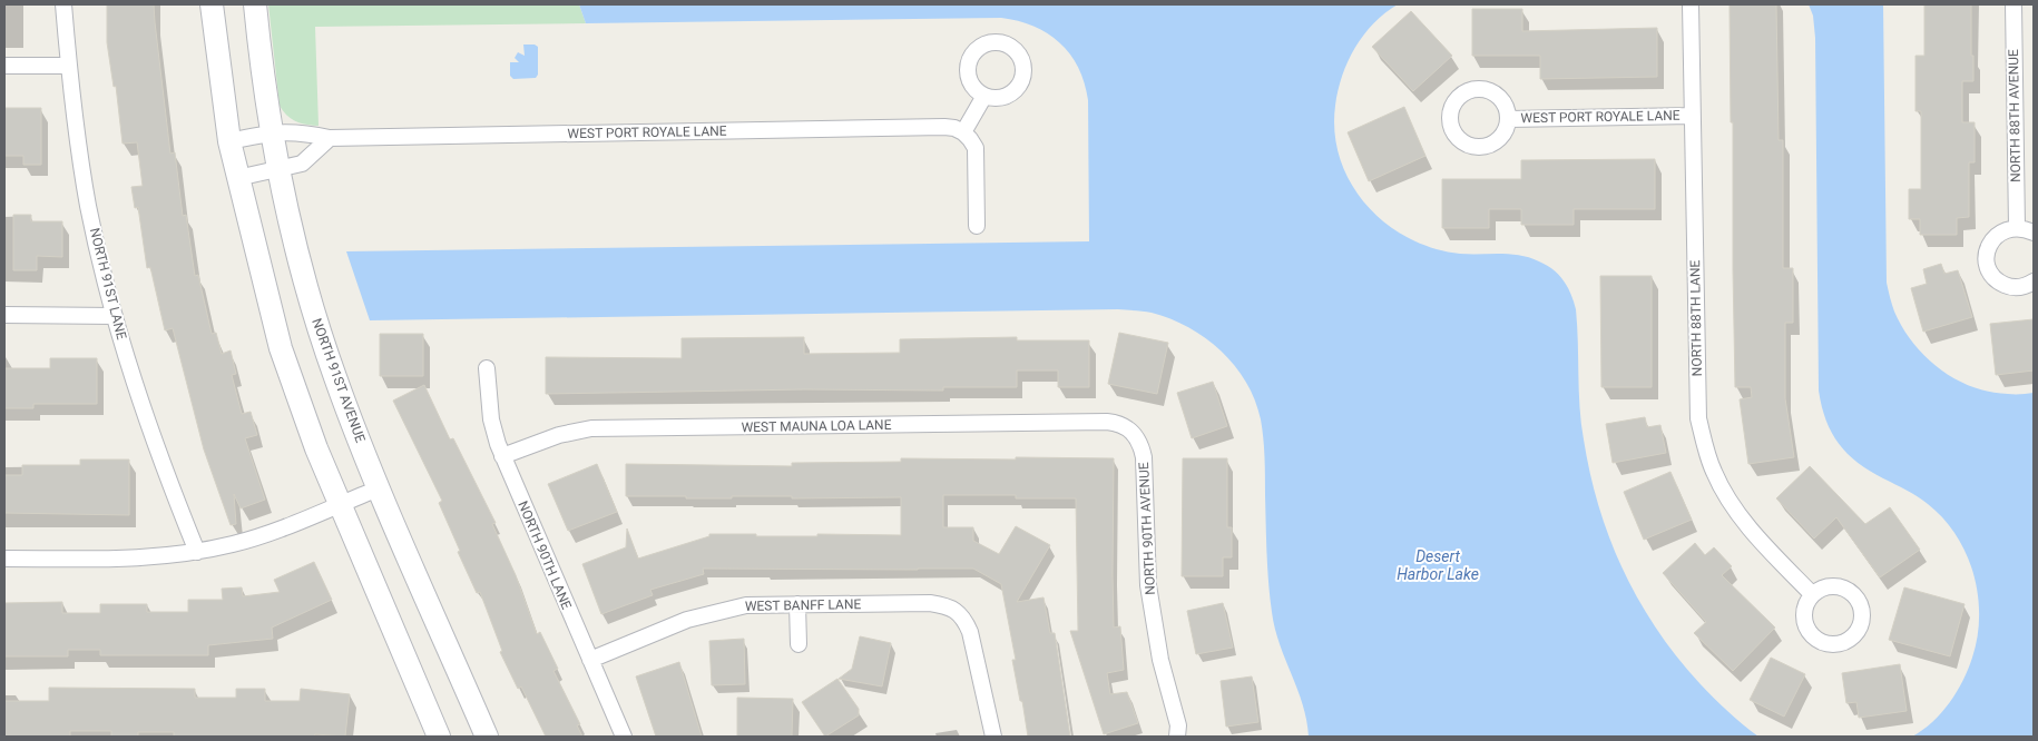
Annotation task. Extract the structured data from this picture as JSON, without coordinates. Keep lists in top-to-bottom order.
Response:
{
  "streets": {
    "main road": ["NORTH 91ST AVENUE"],
    "street": [
      "NORTH 88TH AVENUE",
      "WEST PORT ROYALE LANE",
      "NORTH 91ST LANE",
      "NORTH 88TH LANE",
      "WEST MAUNA LOA LANE",
      "NORTH 90TH AVENUE",
      "NORTH 90TH LANE",
      "WEST BANFF LANE"
    ]
  },
  "crossings": [
    ["WEST PORT ROYALE LANE", "NORTH 88TH LANE"],
    ["WEST PORT ROYALE LANE", "NORTH 91ST AVENUE"],
    ["WEST MAUNA LOA LANE", "NORTH 90TH AVENUE"],
    ["WEST MAUNA LOA LANE", "NORTH 90TH LANE"],
    ["NORTH 90TH LANE", "WEST BANFF LANE"]
  ],
  "water": ["Desert Harbor Lake"]
}
